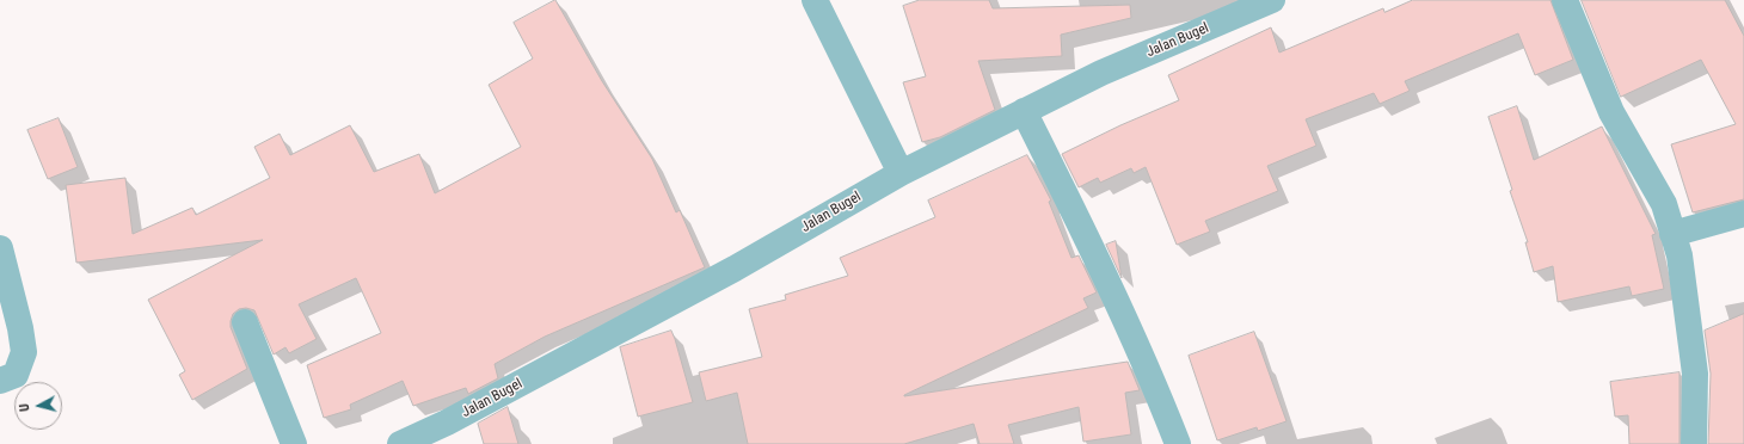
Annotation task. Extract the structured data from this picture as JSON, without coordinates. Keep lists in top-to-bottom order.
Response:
{
  "streets": {
    "street": ["Jalan Bugel"]
  },
  "north": "left"
}
